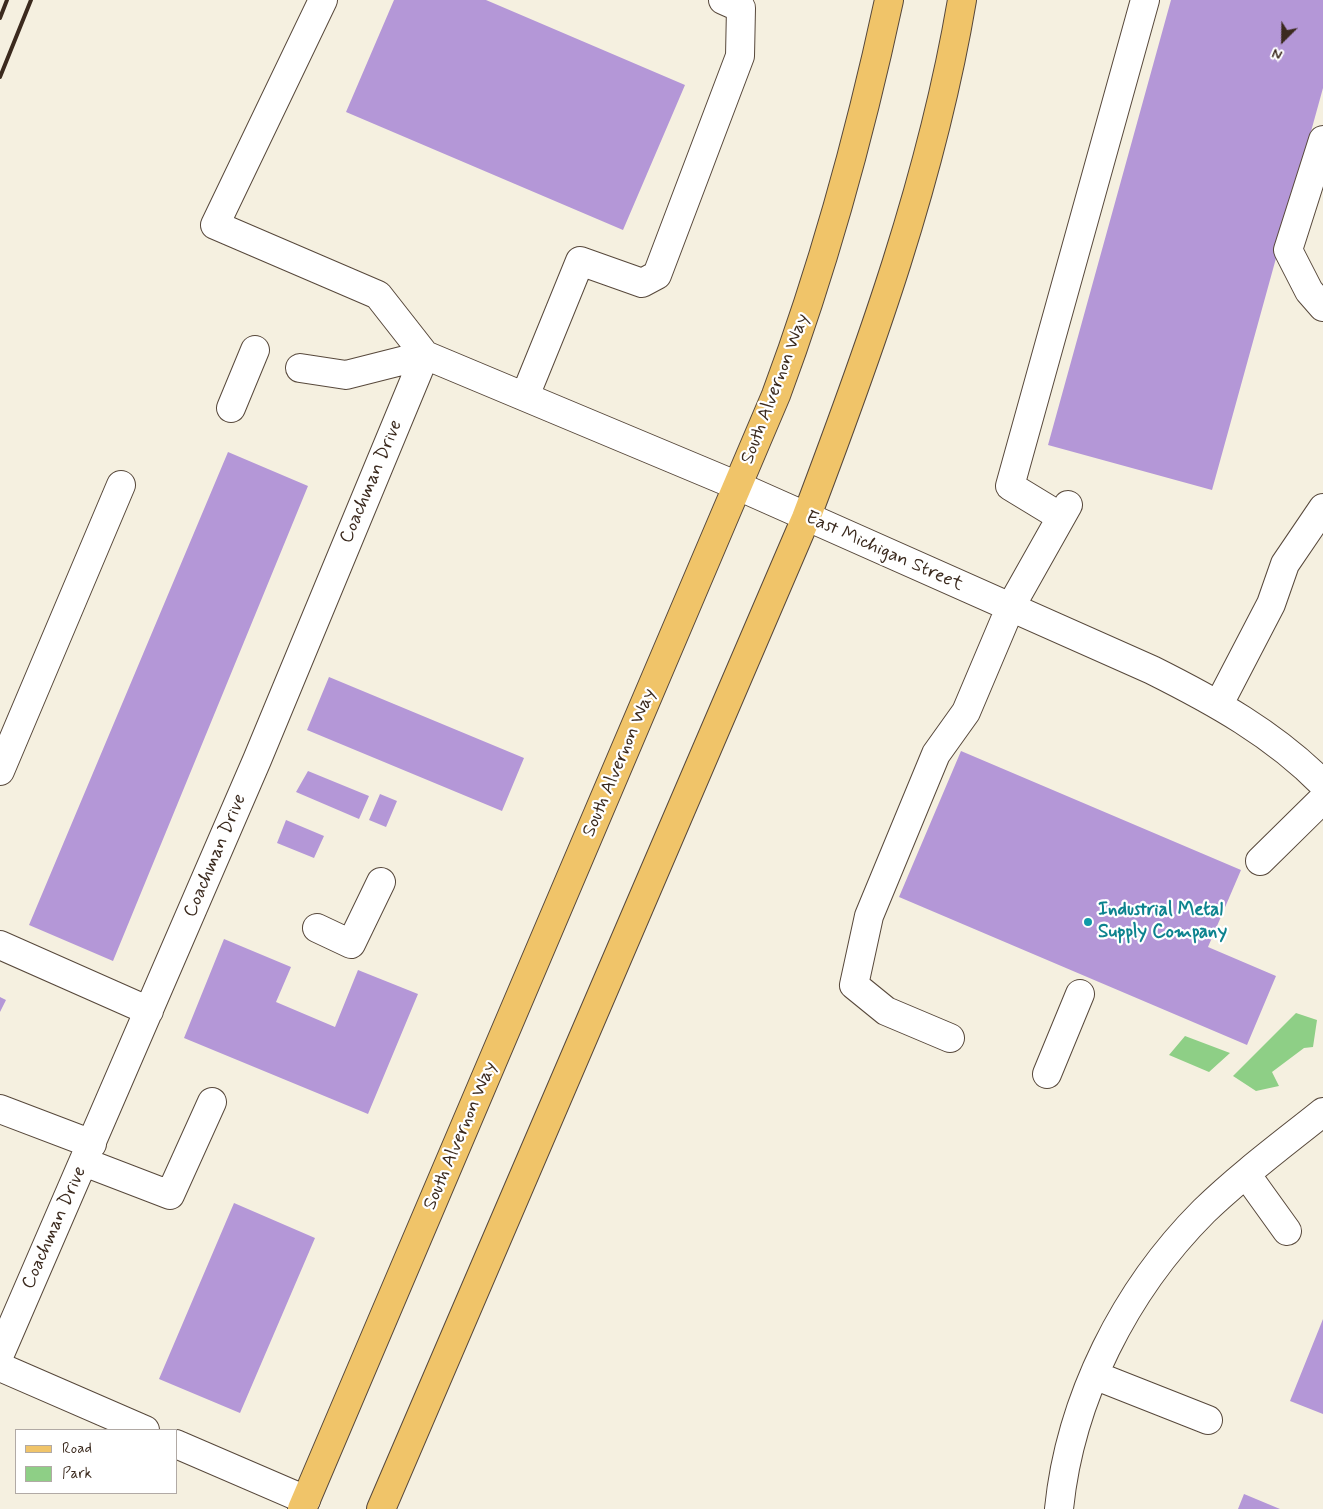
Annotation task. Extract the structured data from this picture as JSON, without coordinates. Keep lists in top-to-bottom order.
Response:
{
  "streets": {
    "main road": ["South Alvernon Way"],
    "street": ["Coachman Drive", "East Michigan Street"]
  },
  "crossings": [
    ["South Alvernon Way", "East Michigan Street"],
    ["Coachman Drive", "East Michigan Street"]
  ],
  "places": ["Industrial Metal Supply Company"],
  "legend": ["Road", "Park"],
  "north": "bottom left"
}
